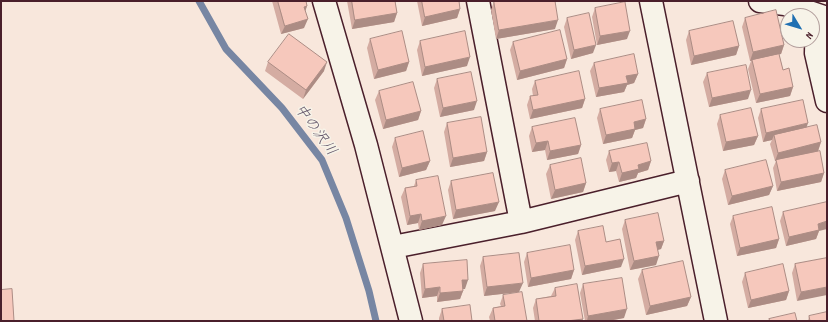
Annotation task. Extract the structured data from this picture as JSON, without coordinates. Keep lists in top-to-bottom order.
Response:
{
  "water": ["中の沢川"],
  "north": "bottom right"
}
